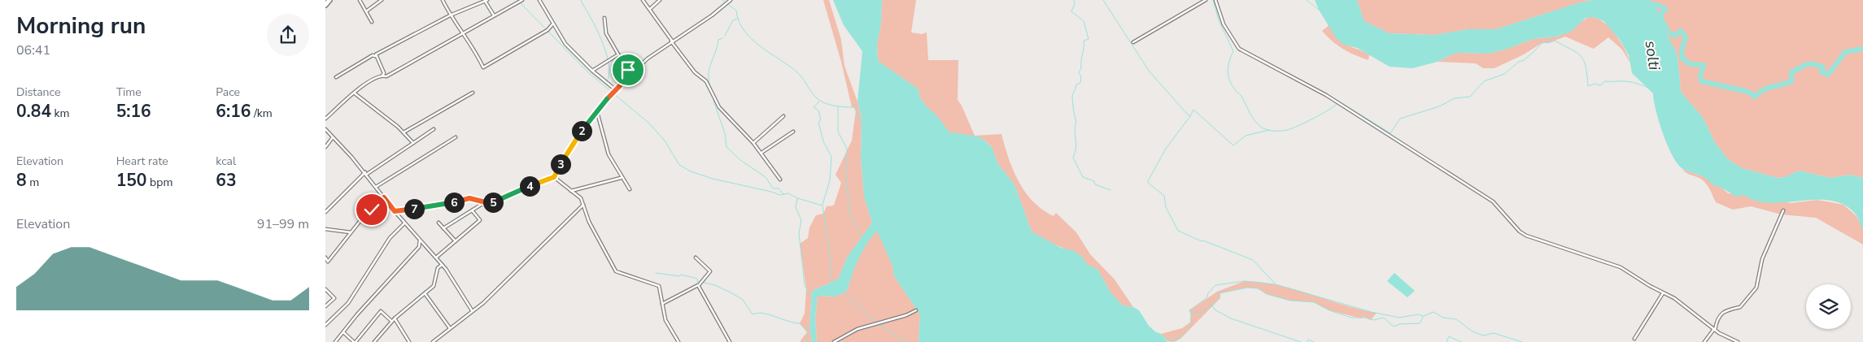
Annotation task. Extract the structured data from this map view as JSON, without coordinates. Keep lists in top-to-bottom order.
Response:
{
  "water": ["solti"],
  "page": {
    "heading": ["Morning run", "06:41"],
    "stats": [
      ["Distance", "0.84 km"],
      ["Time", "5:16"],
      ["Pace", "6:16 /km"],
      ["Elevation", "8 m"],
      ["Heart rate", "150 bpm"],
      ["kcal", "63"]
    ],
    "pins": [
      "2",
      "3",
      "4",
      "5",
      "6",
      "7"
    ],
    "chart": ["Elevation", "91–99 m"]
  }
}
